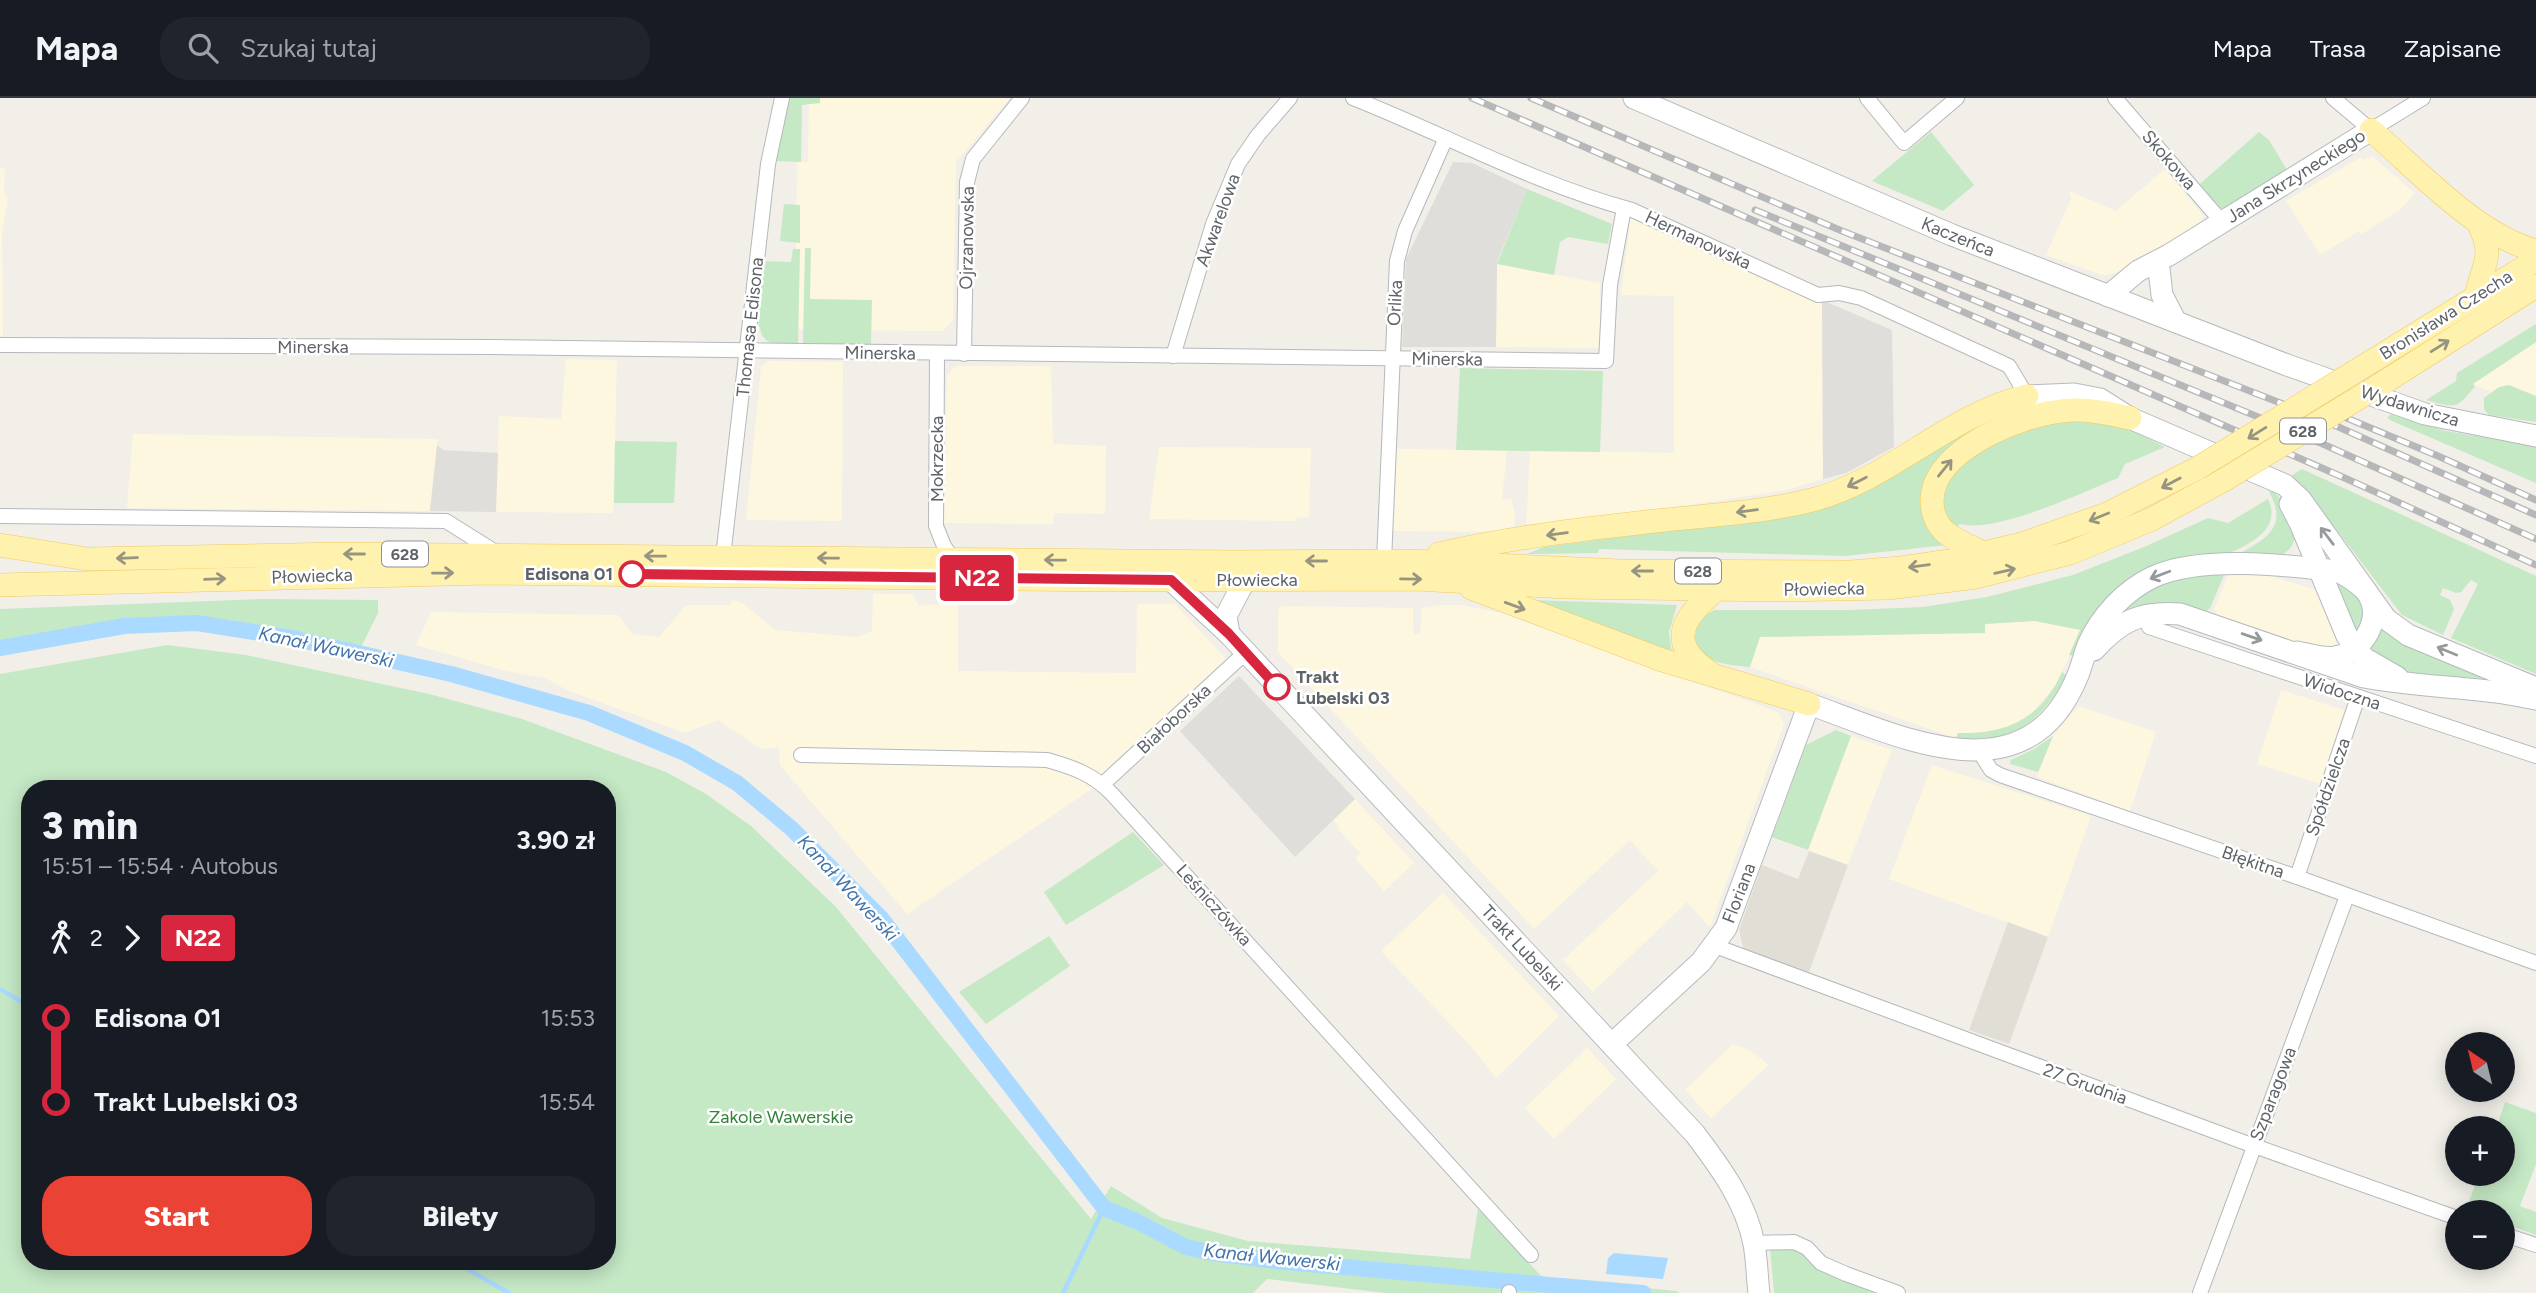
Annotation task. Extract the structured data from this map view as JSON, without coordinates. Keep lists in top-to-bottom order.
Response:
{
  "streets": {
    "main road": [
      "Jana Skrzyneckiego",
      "Kaczeńca",
      "Bronisława Czecha",
      "Wydawnicza",
      "628",
      "Płowiecka",
      "Widoczna",
      "Floriana",
      "Trakt Lubelski"
    ],
    "street": [
      "Skokowa",
      "Akwarelowa",
      "Ojrzanowska",
      "Hermanowska",
      "Orlika",
      "Thomasa Edisona",
      "Minerska",
      "Mokrzecka",
      "Białoborska",
      "Spółdzielcza",
      "Błękitna",
      "Leśniczówka",
      "27 Grudnia",
      "Szparagowa"
    ]
  },
  "crossings": [
    ["Skokowa", "Jana Skrzyneckiego"],
    ["Jana Skrzyneckiego", "Kaczeńca"],
    ["Akwarelowa", "Minerska"],
    ["Kaczeńca", "Wydawnicza"],
    ["Ojrzanowska", "Minerska"],
    ["Hermanowska", "Orlika"],
    ["Hermanowska", "Minerska"],
    ["Hermanowska", "Widoczna"],
    ["Orlika", "Minerska"],
    ["Orlika", "Płowiecka"],
    ["Bronisława Czecha", "Płowiecka"],
    ["Thomasa Edisona", "Minerska"],
    ["Thomasa Edisona", "Płowiecka"],
    ["Minerska", "Mokrzecka"],
    ["628", "Płowiecka"],
    ["Mokrzecka", "Płowiecka"],
    ["Płowiecka", "Trakt Lubelski"],
    ["Widoczna", "Spółdzielcza"],
    ["Widoczna", "Błękitna"],
    ["Widoczna", "Floriana"],
    ["Białoborska", "Leśniczówka"],
    ["Białoborska", "Trakt Lubelski"],
    ["Spółdzielcza", "Błękitna"],
    ["Błękitna", "Szparagowa"],
    ["Floriana", "Trakt Lubelski"],
    ["Floriana", "27 Grudnia"],
    ["27 Grudnia", "Szparagowa"]
  ],
  "water": ["Kanał Wawerski"],
  "parks": ["Zakole Wawerskie"],
  "places": ["Edisona 01", "Trakt Lubelski 03"],
  "lines": ["bus line N22"],
  "north": "top left",
  "page": {
    "header": "Mapa",
    "search": "Szukaj tutaj",
    "nav": ["Mapa", "Trasa", "Zapisane"],
    "on_map": "N22",
    "heading": ["3 min", "15:51 – 15:54 · Autobus", "3.90 zł"],
    "legs": ["2", "N22"],
    "list": [
      {
        "name": "Edisona 01",
        "value": "15:53"
      },
      {
        "name": "Trakt Lubelski 03",
        "value": "15:54"
      }
    ],
    "map_buttons": ["+", "−"],
    "buttons": ["Start", "Bilety"]
  }
}
